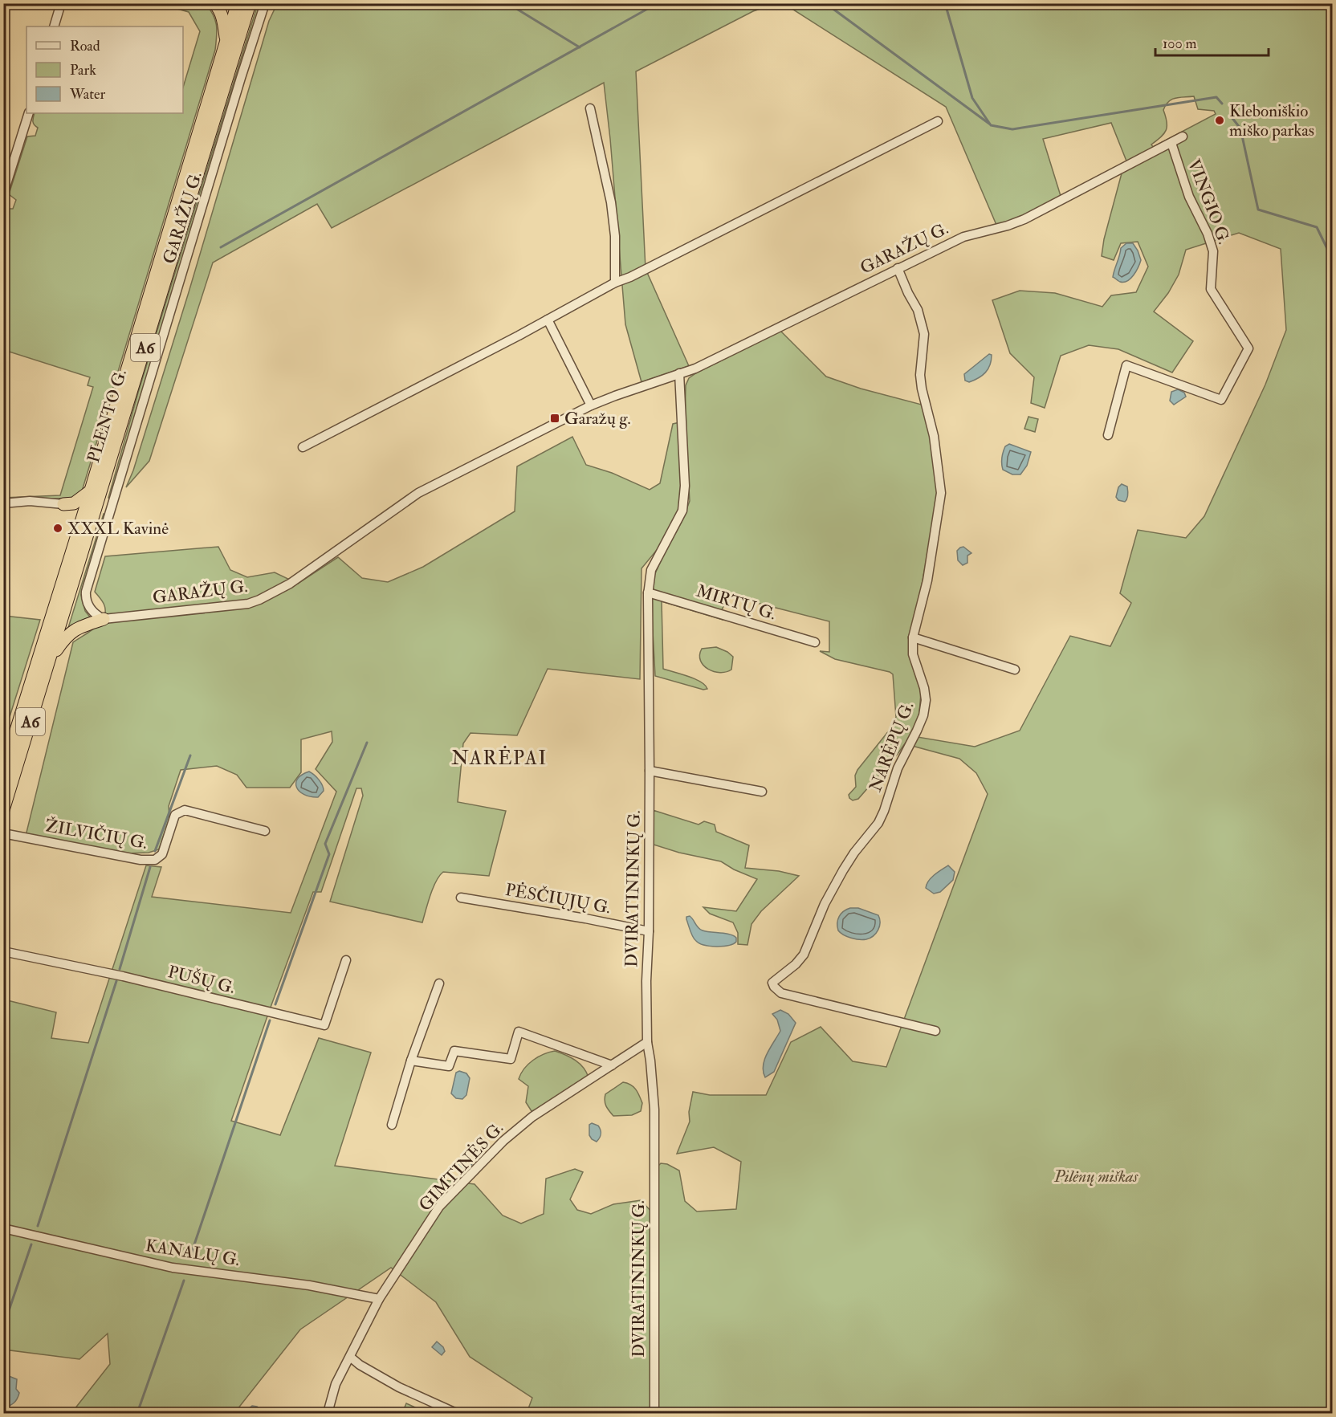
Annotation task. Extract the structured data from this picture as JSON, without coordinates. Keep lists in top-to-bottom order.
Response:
{
  "streets": {
    "highway": ["A6", "PLENTO G."],
    "street": [
      "VINGIO G.",
      "GARAŽŲ G.",
      "MIRTŲ G.",
      "NARĖPŲ G.",
      "ŽILVIČIŲ G.",
      "DVIRATININKŲ G.",
      "PĖSČIŲJŲ G.",
      "PUŠŲ G.",
      "GIMTINĖS G.",
      "KANALŲ G."
    ]
  },
  "crossings": [
    ["VINGIO G.", "GARAŽŲ G."],
    ["GARAŽŲ G.", "NARĖPŲ G."],
    ["GARAŽŲ G.", "DVIRATININKŲ G."],
    ["MIRTŲ G.", "DVIRATININKŲ G."],
    ["DVIRATININKŲ G.", "PĖSČIŲJŲ G."],
    ["DVIRATININKŲ G.", "GIMTINĖS G."],
    ["GIMTINĖS G.", "KANALŲ G."]
  ],
  "districts": ["NARĖPAI"],
  "parks": ["Pilėnų miškas"],
  "places": {
    "other": ["Kleboniškio miško parkas", "XXXL Kavinė"],
    "transit": ["Garažų g."]
  },
  "legend": ["Road", "Park", "Water"],
  "scale_bar": "100 m"
}
